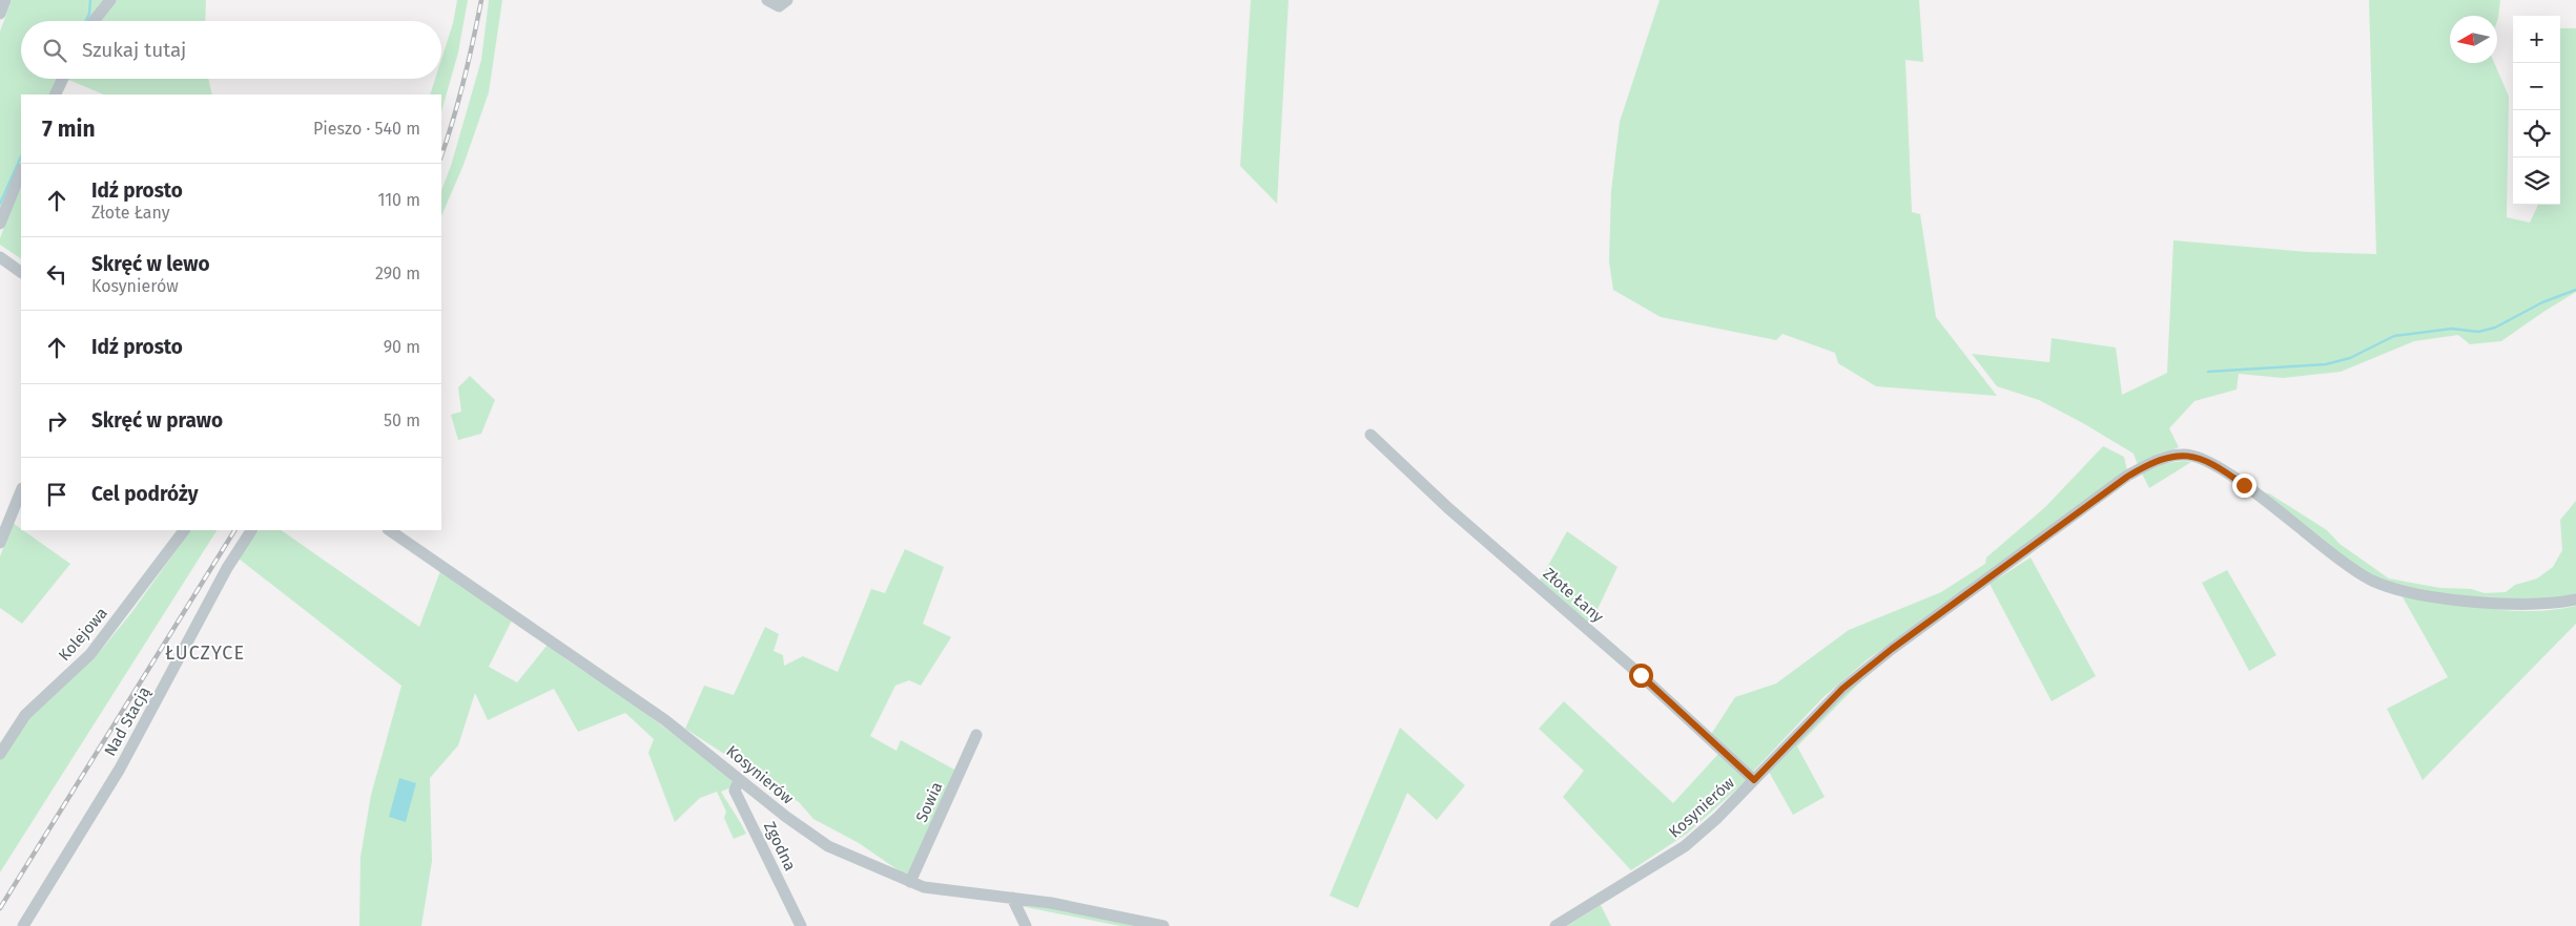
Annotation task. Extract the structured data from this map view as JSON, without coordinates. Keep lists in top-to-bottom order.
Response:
{
  "streets": {
    "street": [
      "Złote Łany",
      "Kolejowa",
      "Nad Stacją",
      "Kosynierów",
      "Sowia",
      "Zgodna"
    ]
  },
  "crossings": [
    ["Złote Łany", "Kosynierów"],
    ["Kosynierów", "Sowia"],
    ["Kosynierów", "Zgodna"]
  ],
  "districts": ["ŁUCZYCE"],
  "north": "left",
  "page": {
    "map_buttons": ["+", "−"],
    "search": "Szukaj tutaj",
    "heading": ["7 min", "Pieszo · 540 m"],
    "list": [
      ["Idź prosto", "Złote Łany", "110 m"],
      ["Skręć w lewo", "Kosynierów", "290 m"],
      ["Idź prosto", "90 m"],
      ["Skręć w prawo", "50 m"],
      "Cel podróży"
    ]
  }
}
